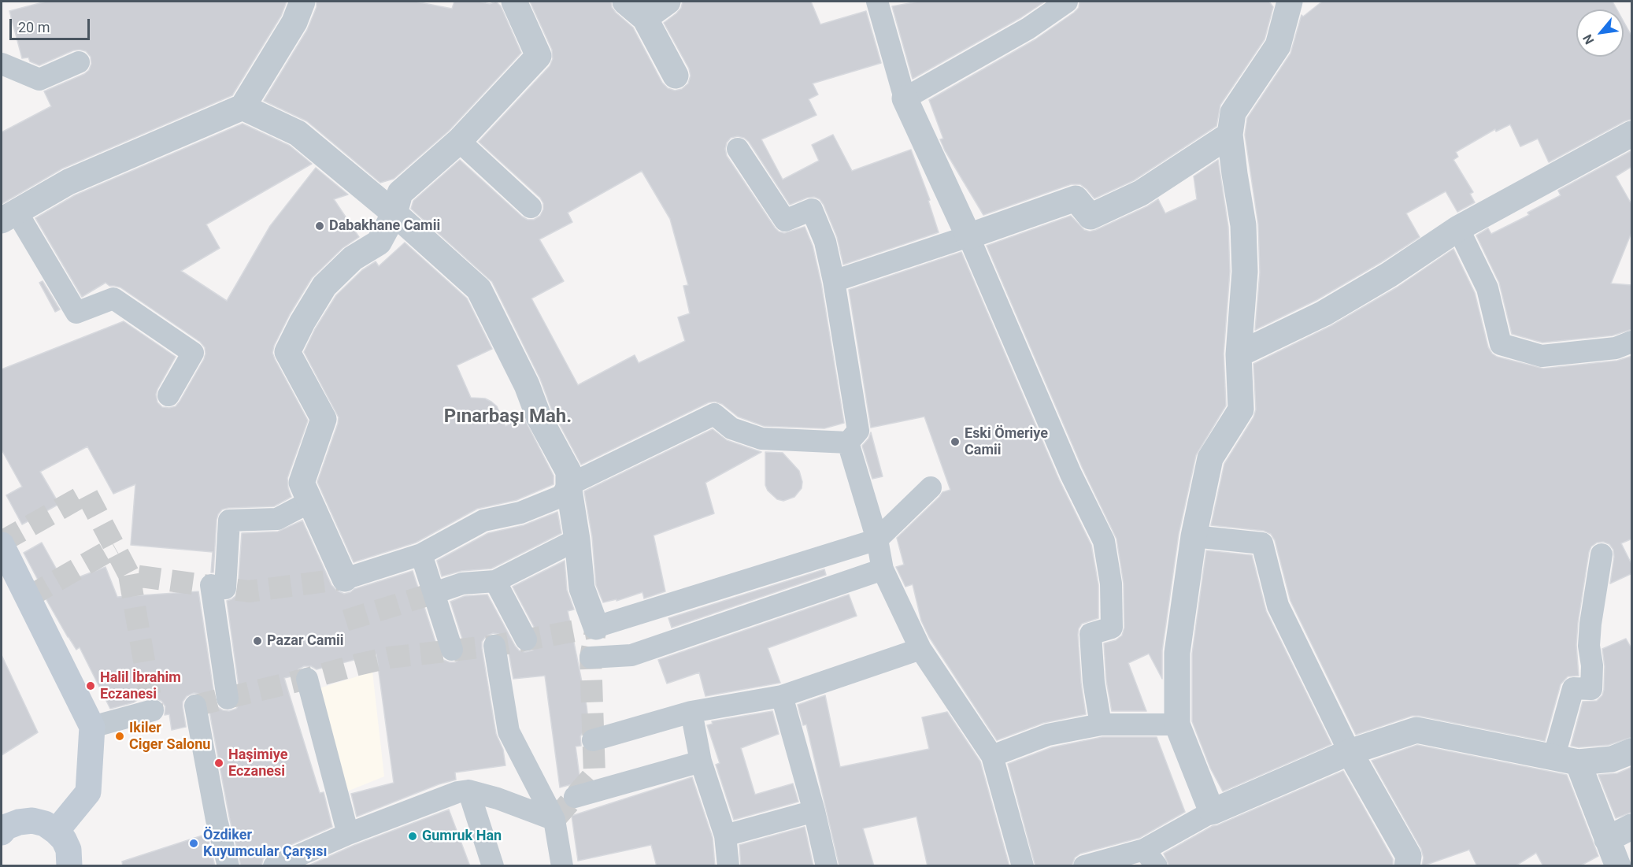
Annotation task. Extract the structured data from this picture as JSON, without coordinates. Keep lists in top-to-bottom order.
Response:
{
  "districts": ["Pınarbaşı Mah."],
  "places": [
    "Dabakhane Camii",
    "Eski Ömeriye Camii",
    "Pazar Camii",
    "Halil İbrahim Eczanesi",
    "Ikiler Ciger Salonu",
    "Haşimiye Eczanesi",
    "Gumruk Han",
    "Özdiker Kuyumcular Çarşısı"
  ],
  "scale_bar": "20 m",
  "north": "bottom left"
}
